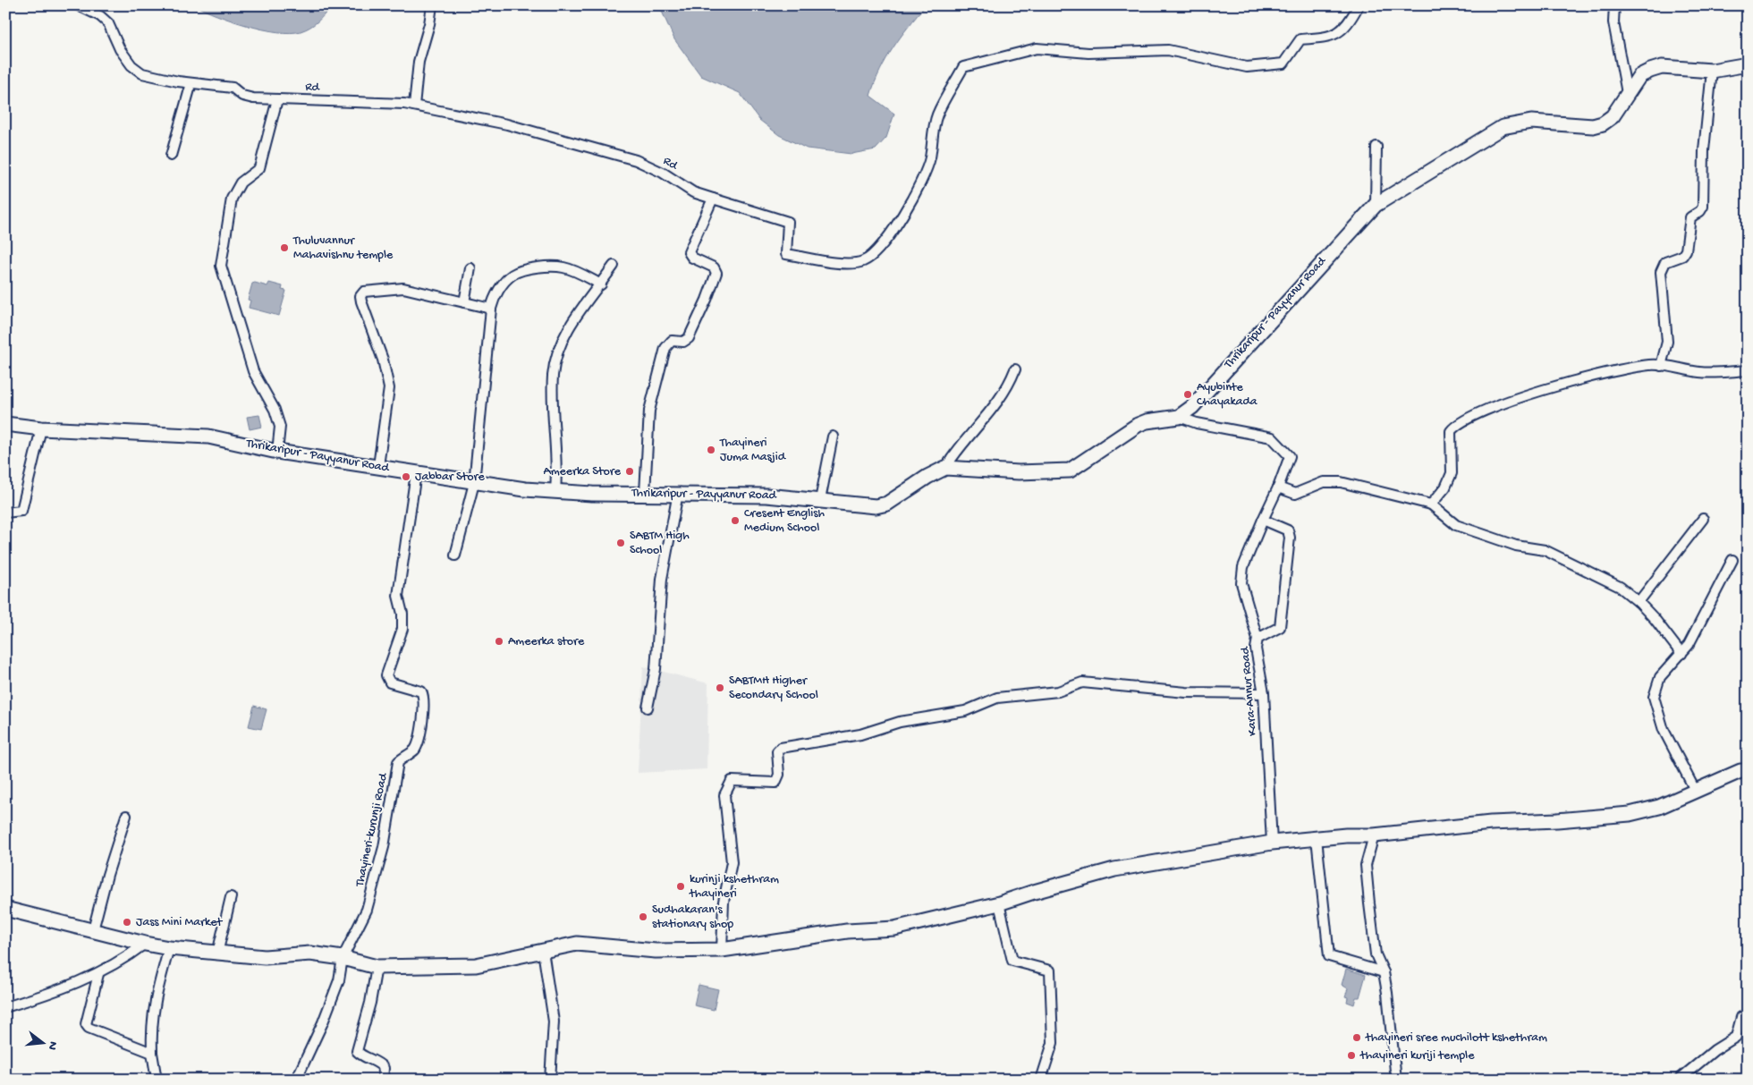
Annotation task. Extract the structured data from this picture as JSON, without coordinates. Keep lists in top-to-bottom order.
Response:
{
  "streets": {
    "main road": ["Thrikaripur - Payyanur Road"],
    "street": ["Rd", "Kara-Annur Road", "Thayineri-kurunji Road"]
  },
  "crossings": [
    ["Thrikaripur - Payyanur Road", "Thayineri-kurunji Road"]
  ],
  "places": [
    "Thuluvannur Mahavishnu temple",
    "Ayubinte Chayakada",
    "Thayineri Juma Masjid",
    "Ameerka Store",
    "Jabbar Store",
    "Cresent English Medium School",
    "SABTM High School",
    "Ameerka store",
    "SABTMH Higher Secondary School",
    "kurinji kshethram thayineri",
    "Sudhakaran's stationary shop",
    "Jass Mini Market",
    "thayineri sree muchilott kshethram",
    "thayineri kuriji temple"
  ],
  "north": "right"
}
